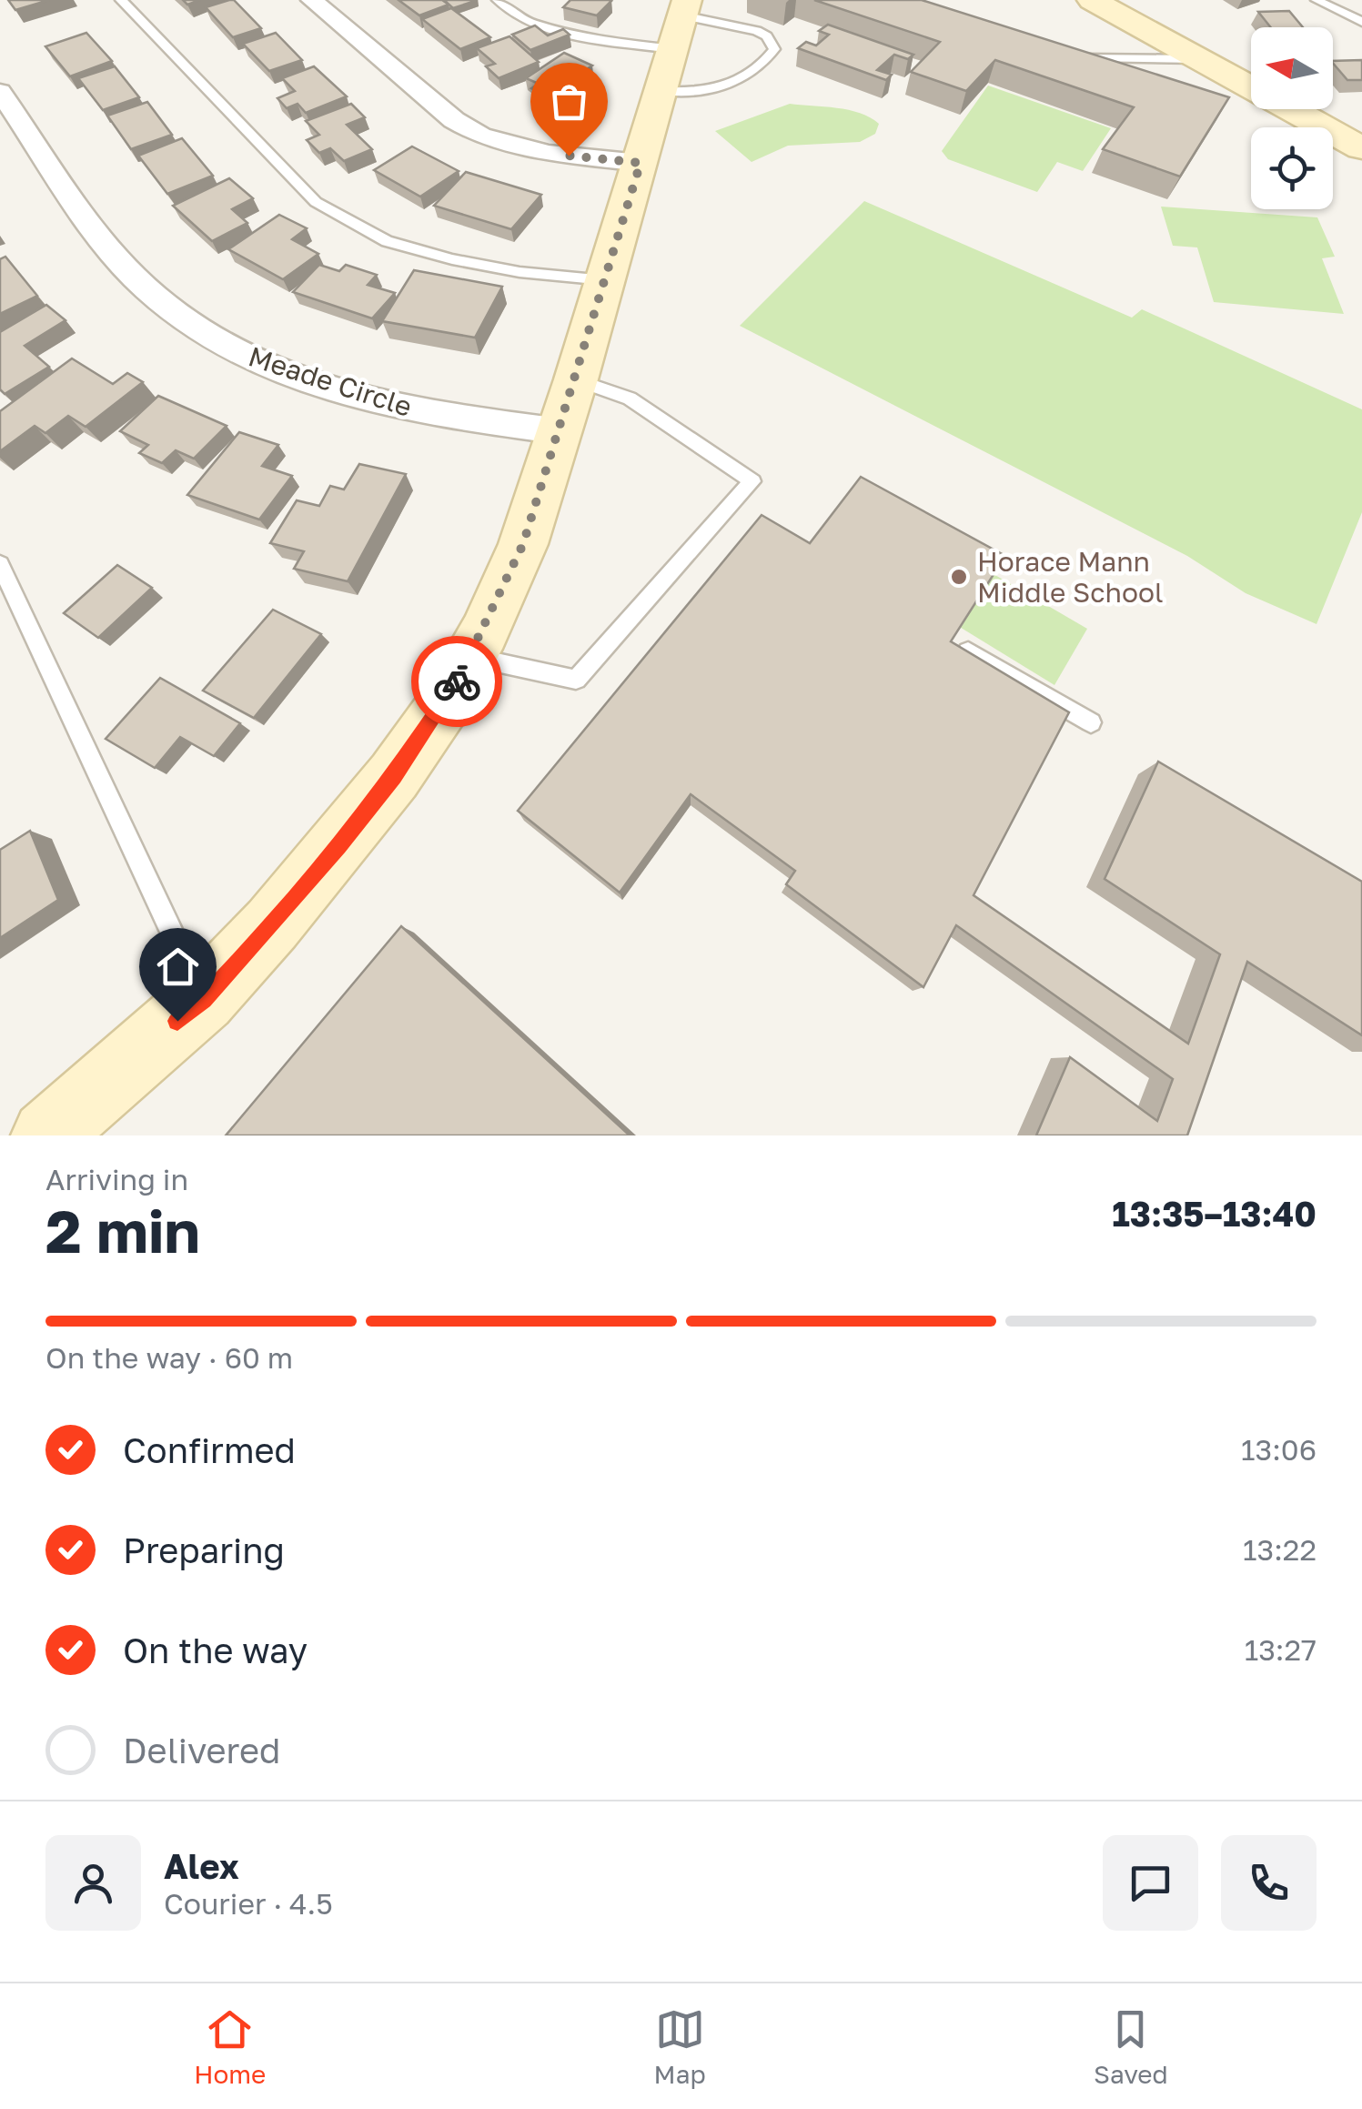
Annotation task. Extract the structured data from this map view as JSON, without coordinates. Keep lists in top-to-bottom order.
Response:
{
  "streets": {
    "street": ["Meade Circle"]
  },
  "places": ["Horace Mann Middle School"],
  "north": "left",
  "page": {
    "heading": ["2 min", "Arriving in", "13:35–13:40"],
    "panel": ["Alex", "Courier · 4.5"],
    "bar": "On the way · 60 m",
    "list": [
      ["Confirmed", "13:06"],
      ["Preparing", "13:22"],
      ["On the way", "13:27"],
      "Delivered"
    ],
    "tabs": ["Home", "Map", "Saved"]
  }
}
